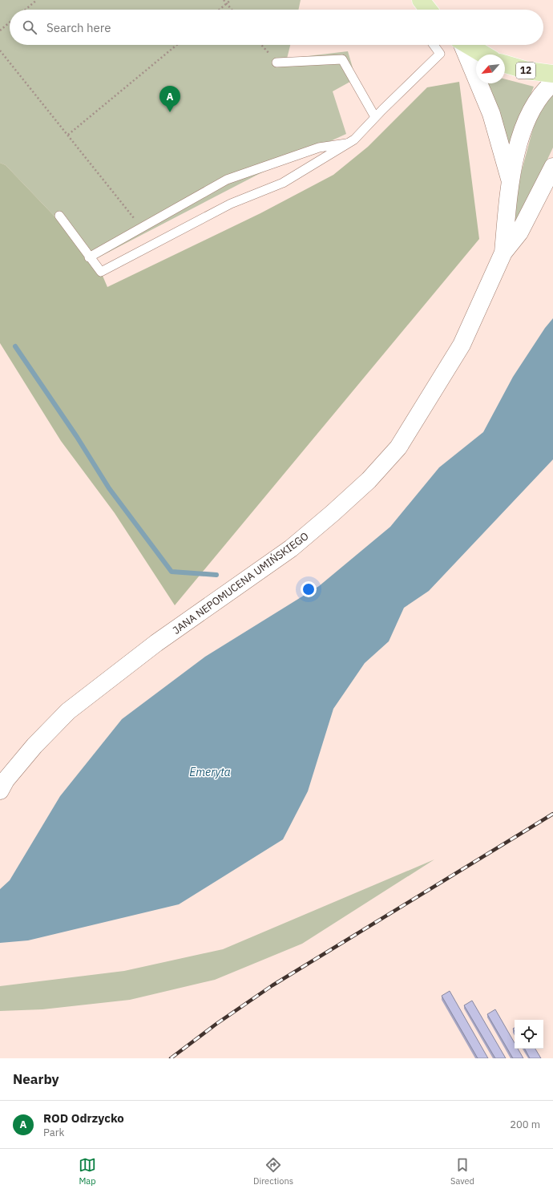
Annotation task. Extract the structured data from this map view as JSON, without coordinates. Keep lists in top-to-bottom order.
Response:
{
  "streets": {
    "main road": ["12", "JANA NEPOMUCENA UMIŃSKIEGO"]
  },
  "water": ["Emeryta"],
  "north": "bottom left",
  "page": {
    "search": "Search here",
    "pins": "A",
    "heading": "Nearby",
    "list": [
      {
        "mark": "A",
        "name": "ROD Odrzycko",
        "note": "Park",
        "value": "200 m"
      }
    ],
    "nav": ["Map", "Directions", "Saved"]
  }
}
